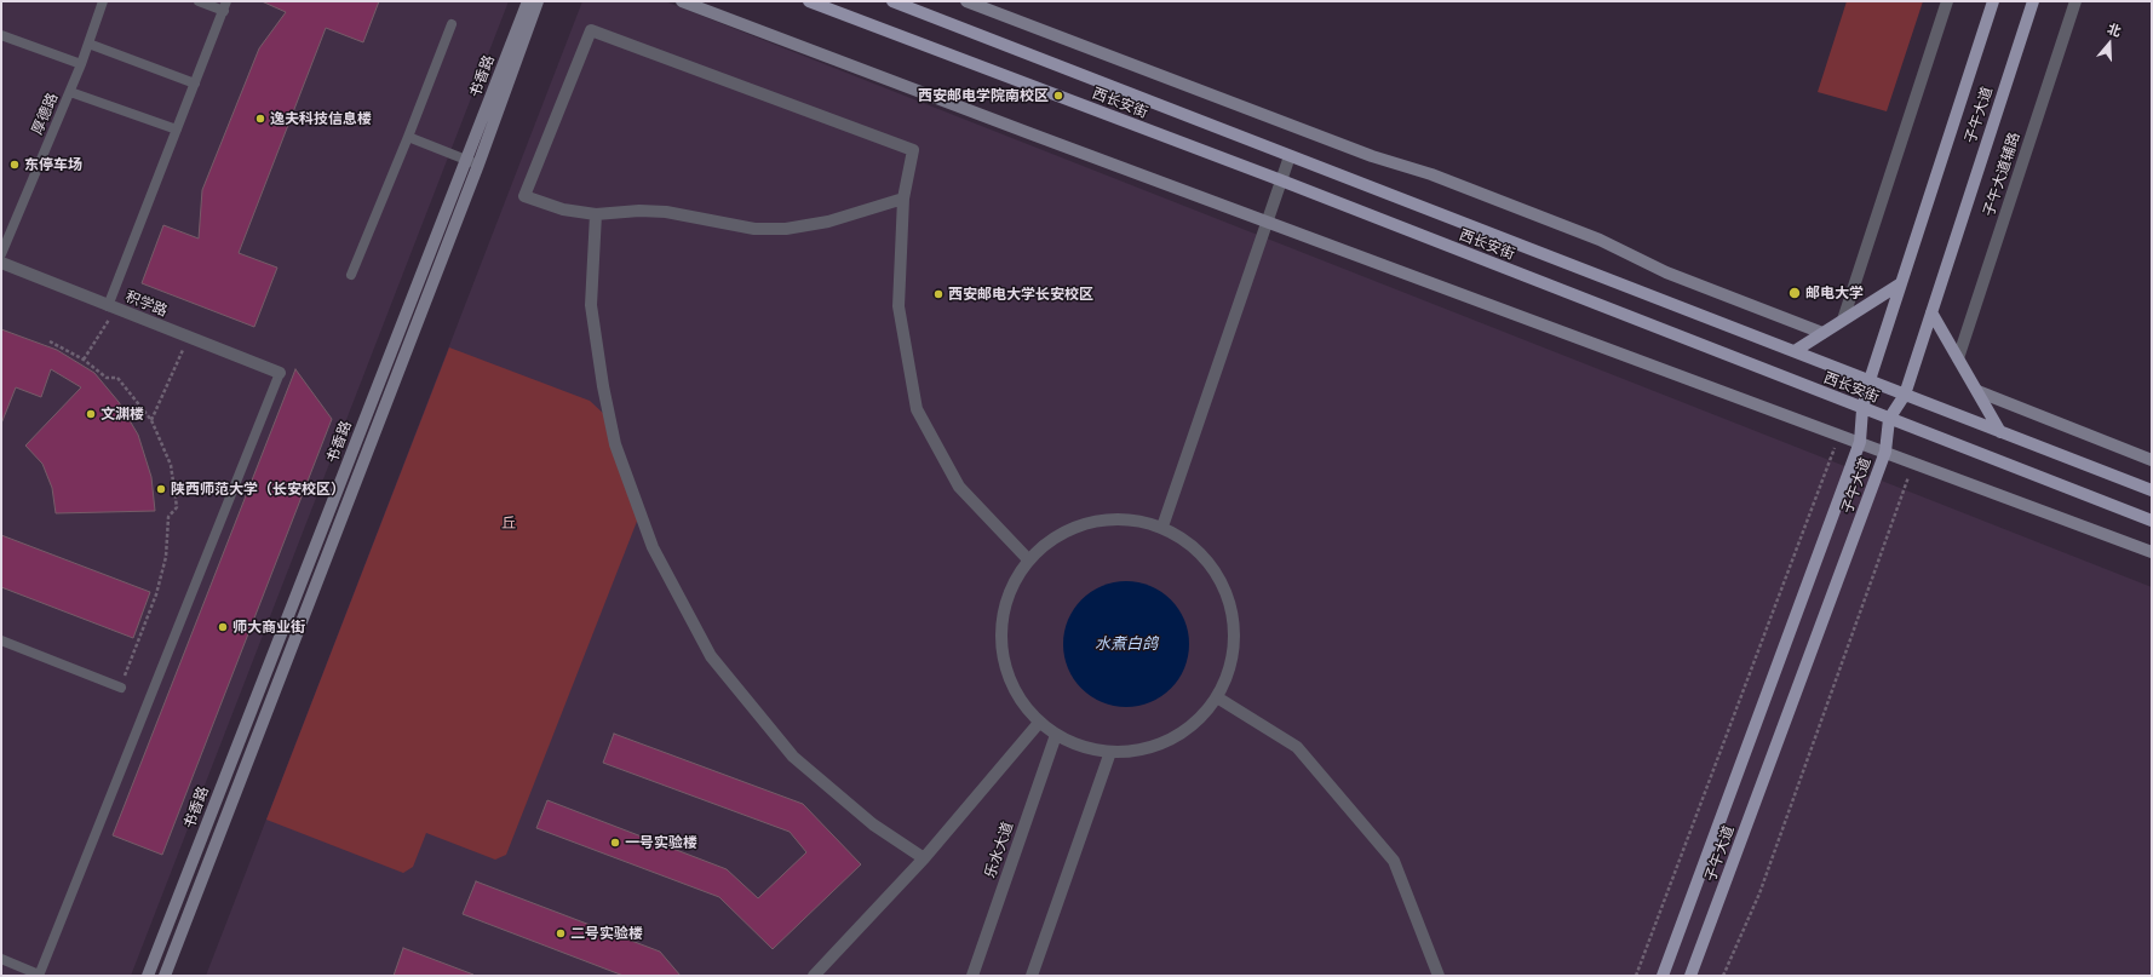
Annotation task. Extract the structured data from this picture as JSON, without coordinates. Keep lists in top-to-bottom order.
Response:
{
  "streets": {
    "main road": ["书香路", "西长安街", "子午大道"],
    "street": ["子午大道辅路", "积学路", "乐水大道"],
    "lane": ["厚德路"]
  },
  "crossings": [
    ["西长安街", "子午大道"]
  ],
  "water": ["水煮白鸽"],
  "parks": ["丘"],
  "places": [
    "西安邮电学院南校区",
    "逸夫科技信息楼",
    "东停车场",
    "邮电大学",
    "西安邮电大学长安校区",
    "文渊楼",
    "陕西师范大学（长安校区）",
    "师大商业街",
    "一号实验楼",
    "二号实验楼"
  ],
  "north": "top"
}
